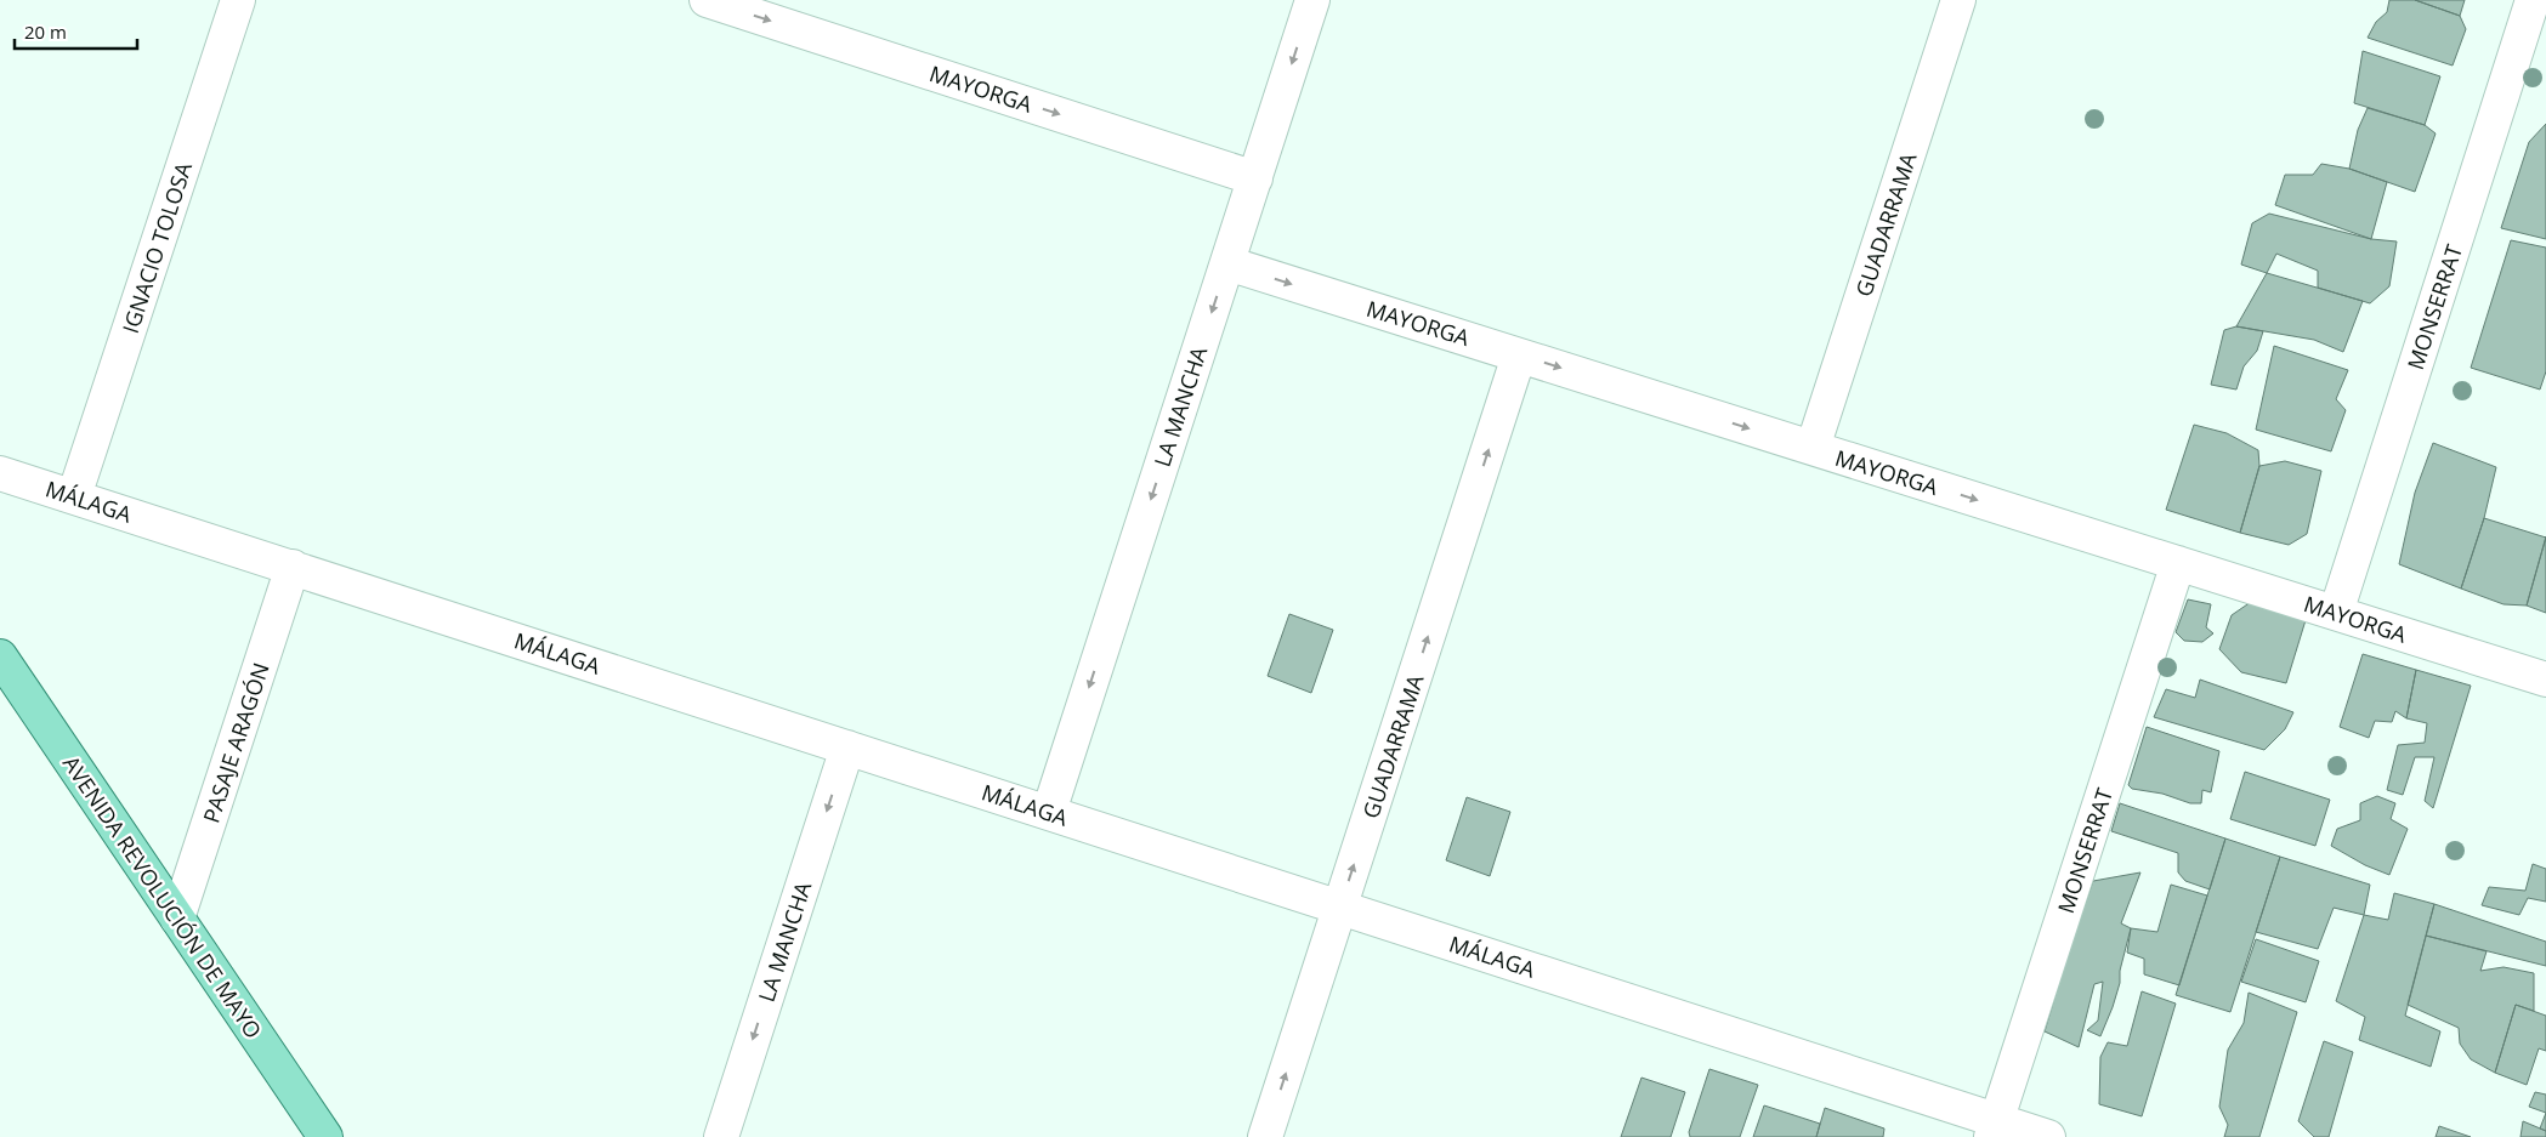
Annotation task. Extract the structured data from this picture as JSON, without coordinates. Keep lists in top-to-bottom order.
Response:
{
  "streets": {
    "main road": ["AVENIDA REVOLUCIÓN DE MAYO"],
    "street": [
      "MAYORGA",
      "GUADARRAMA",
      "IGNACIO TOLOSA",
      "MONSERRAT",
      "LA MANCHA",
      "MÁLAGA",
      "PASAJE ARAGÓN"
    ]
  },
  "crossings": [
    ["MAYORGA", "GUADARRAMA"],
    ["MAYORGA", "MONSERRAT"],
    ["MAYORGA", "LA MANCHA"],
    ["GUADARRAMA", "MÁLAGA"],
    ["IGNACIO TOLOSA", "MÁLAGA"],
    ["MONSERRAT", "MÁLAGA"],
    ["LA MANCHA", "MÁLAGA"],
    ["MÁLAGA", "PASAJE ARAGÓN"],
    ["PASAJE ARAGÓN", "AVENIDA REVOLUCIÓN DE MAYO"]
  ],
  "one_way": ["MAYORGA", "GUADARRAMA", "LA MANCHA"],
  "scale_bar": "20 m"
}
